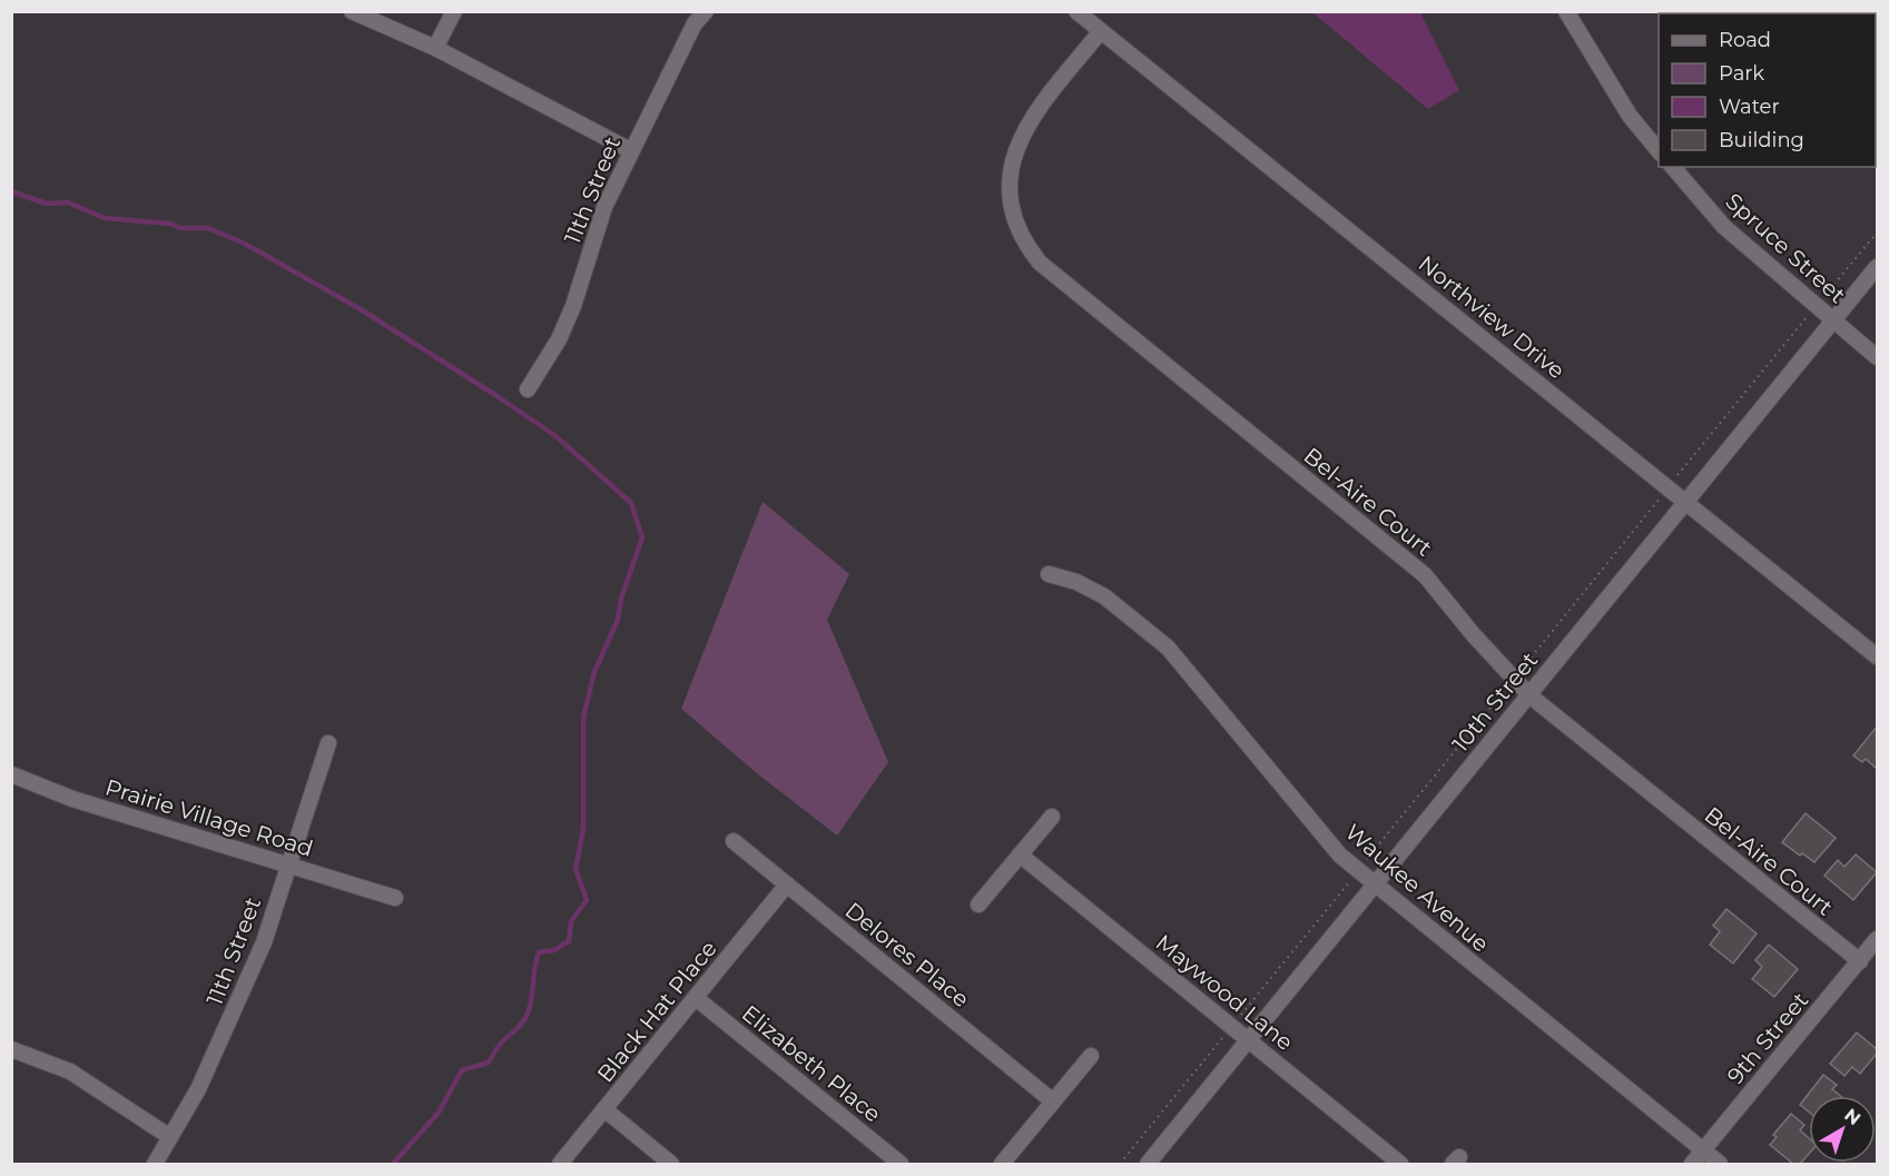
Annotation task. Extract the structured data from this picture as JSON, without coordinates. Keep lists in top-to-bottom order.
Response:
{
  "streets": {
    "street": [
      "11th Street",
      "Spruce Street",
      "Northview Drive",
      "Bel-Aire Court",
      "10th Street",
      "Prairie Village Road",
      "Waukee Avenue",
      "Delores Place",
      "Maywood Lane",
      "Black Hat Place",
      "9th Street",
      "Elizabeth Place"
    ]
  },
  "crossings": [
    ["11th Street", "Prairie Village Road"],
    ["Spruce Street", "10th Street"],
    ["Northview Drive", "Bel-Aire Court"],
    ["Northview Drive", "10th Street"],
    ["Bel-Aire Court", "10th Street"],
    ["Bel-Aire Court", "9th Street"],
    ["10th Street", "Waukee Avenue"],
    ["10th Street", "Maywood Lane"],
    ["Waukee Avenue", "9th Street"],
    ["Delores Place", "Black Hat Place"],
    ["Black Hat Place", "Elizabeth Place"]
  ],
  "legend": [
    "Road",
    "Park",
    "Water",
    "Building"
  ],
  "north": "top right"
}
